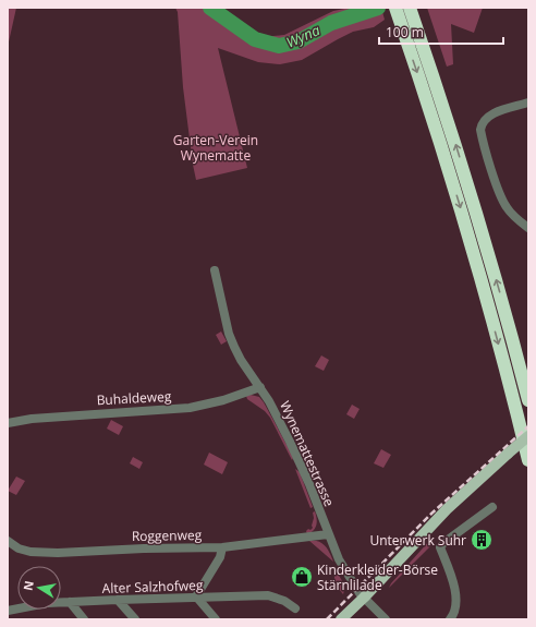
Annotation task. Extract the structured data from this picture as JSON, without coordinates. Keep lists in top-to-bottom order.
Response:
{
  "streets": {
    "street": [
      "Buhaldeweg",
      "Wynemattestrasse",
      "Roggenweg",
      "Alter Salzhofweg"
    ]
  },
  "crossings": [
    ["Buhaldeweg", "Wynemattestrasse"],
    ["Wynemattestrasse", "Roggenweg"]
  ],
  "water": ["Wyna"],
  "parks": ["Garten-Verein Wynematte"],
  "places": {
    "building": ["Unterwerk Suhr"],
    "shop": ["Kinderkleider-Börse Stärnlilade"]
  },
  "scale_bar": "100 m",
  "north": "left"
}
